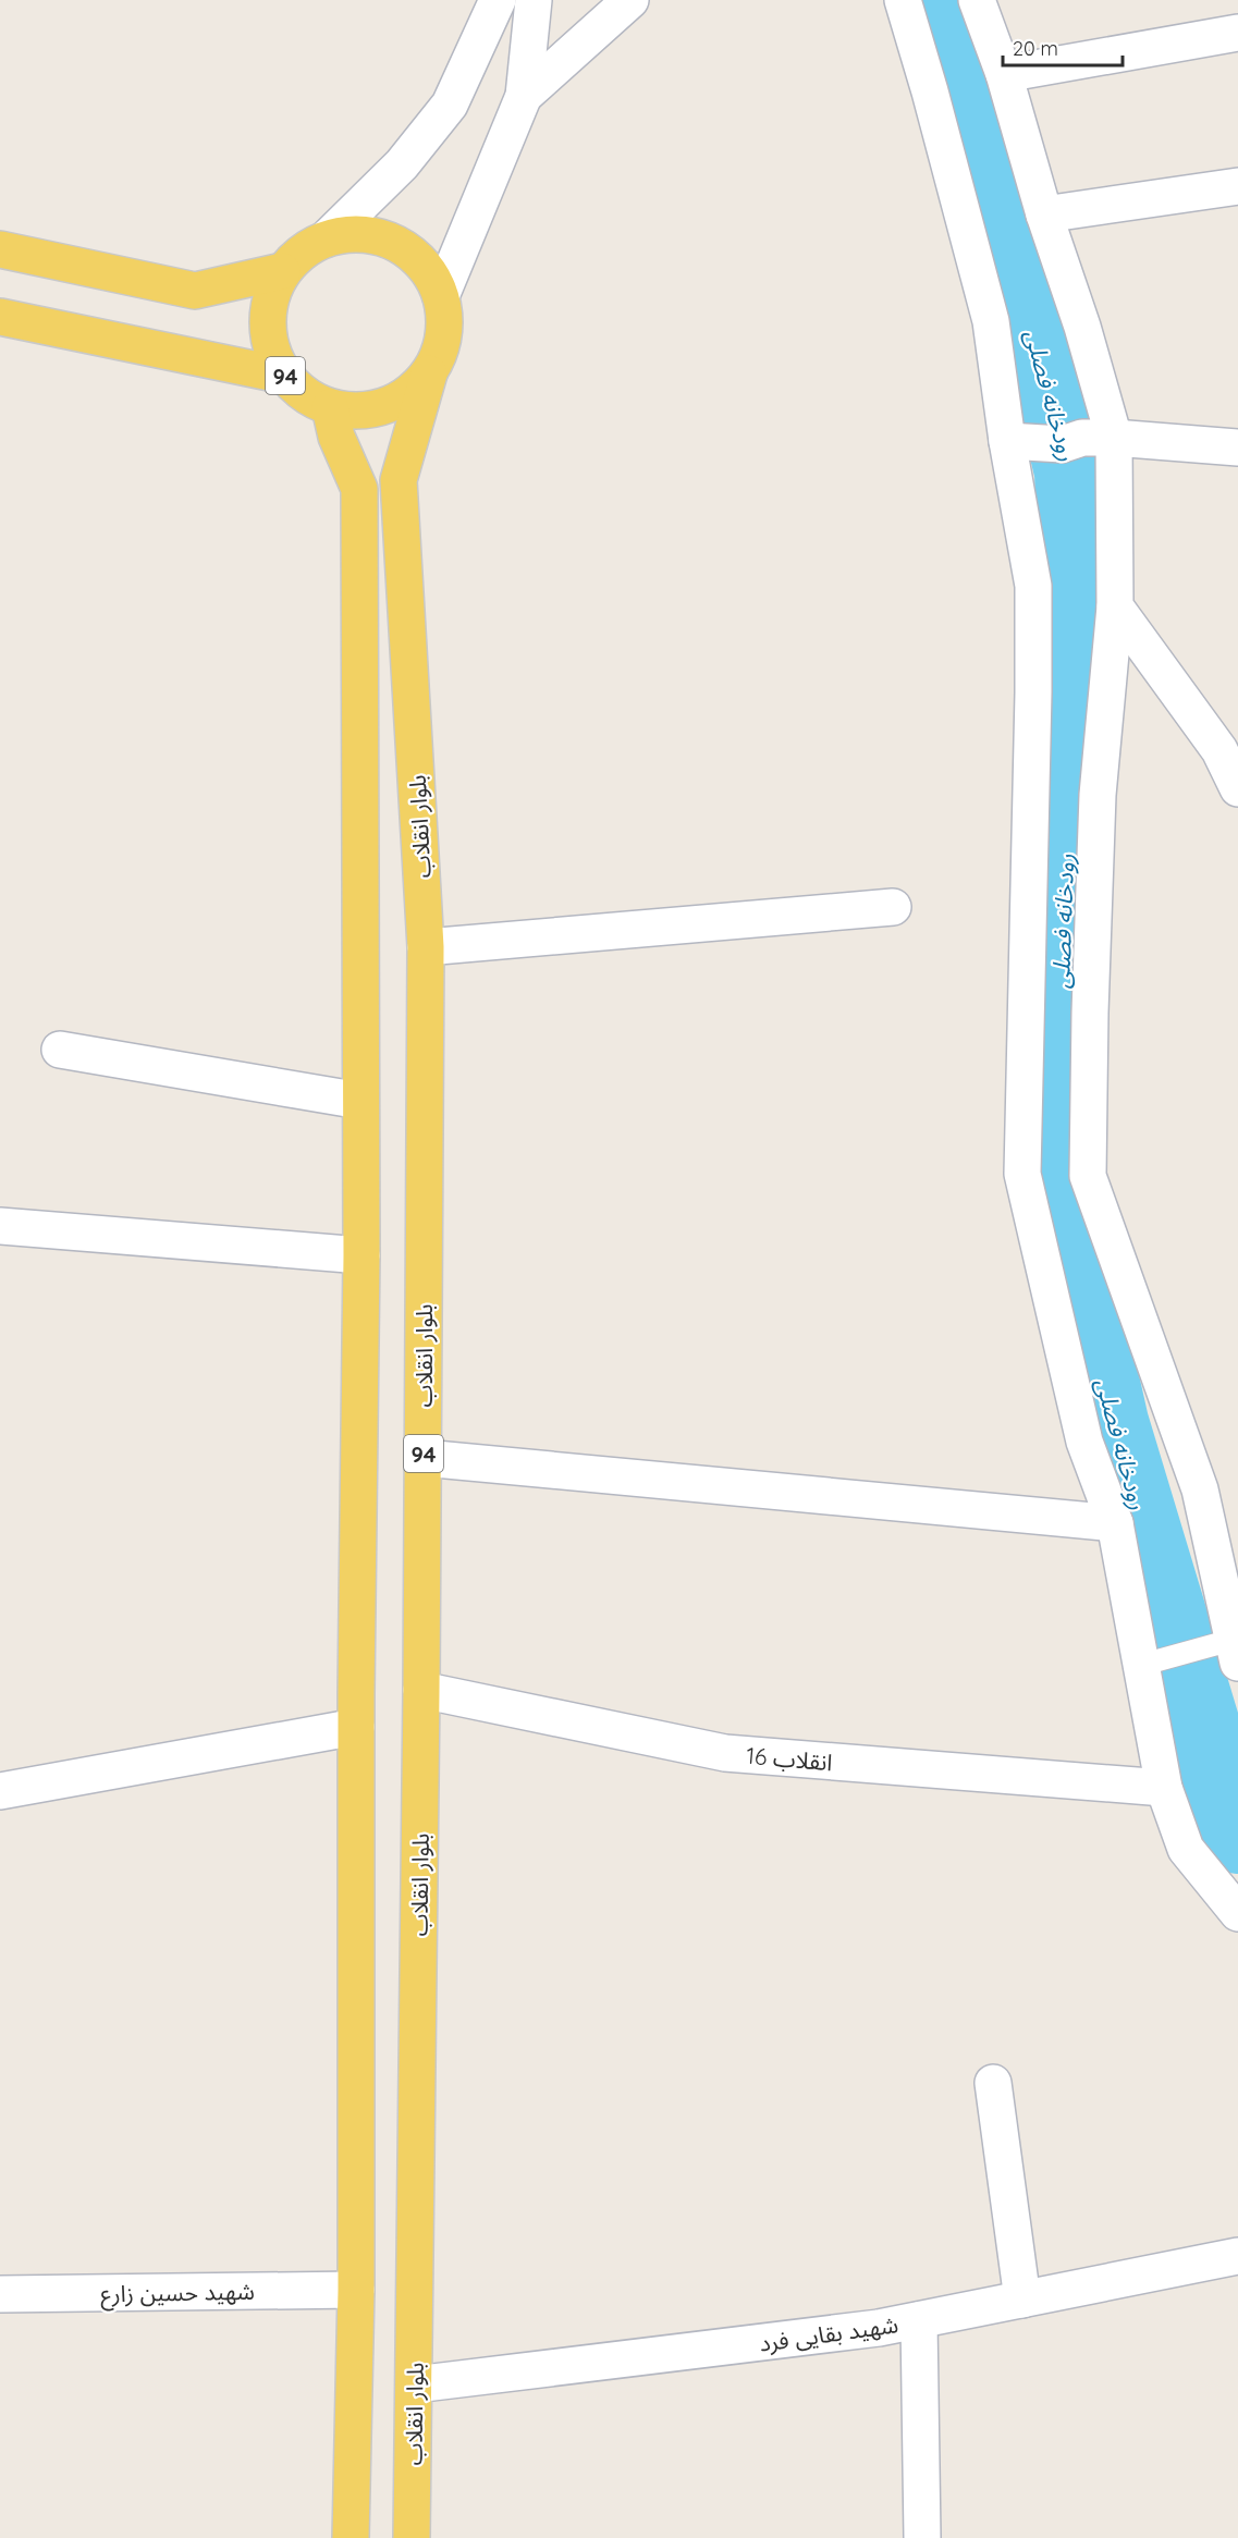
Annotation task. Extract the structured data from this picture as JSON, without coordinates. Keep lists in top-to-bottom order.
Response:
{
  "streets": {
    "main road": ["94", "بلوار انقلاب"],
    "street": ["انقلاب 16", "شهید حسین زارع", "شهید بقایی فرد"]
  },
  "crossings": [
    ["94", "بلوار انقلاب"],
    ["94", "شهید حسین زارع"],
    ["بلوار انقلاب", "انقلاب 16"],
    ["بلوار انقلاب", "شهید بقایی فرد"]
  ],
  "water": ["رودخانه فصلی"],
  "scale_bar": "20 m"
}
